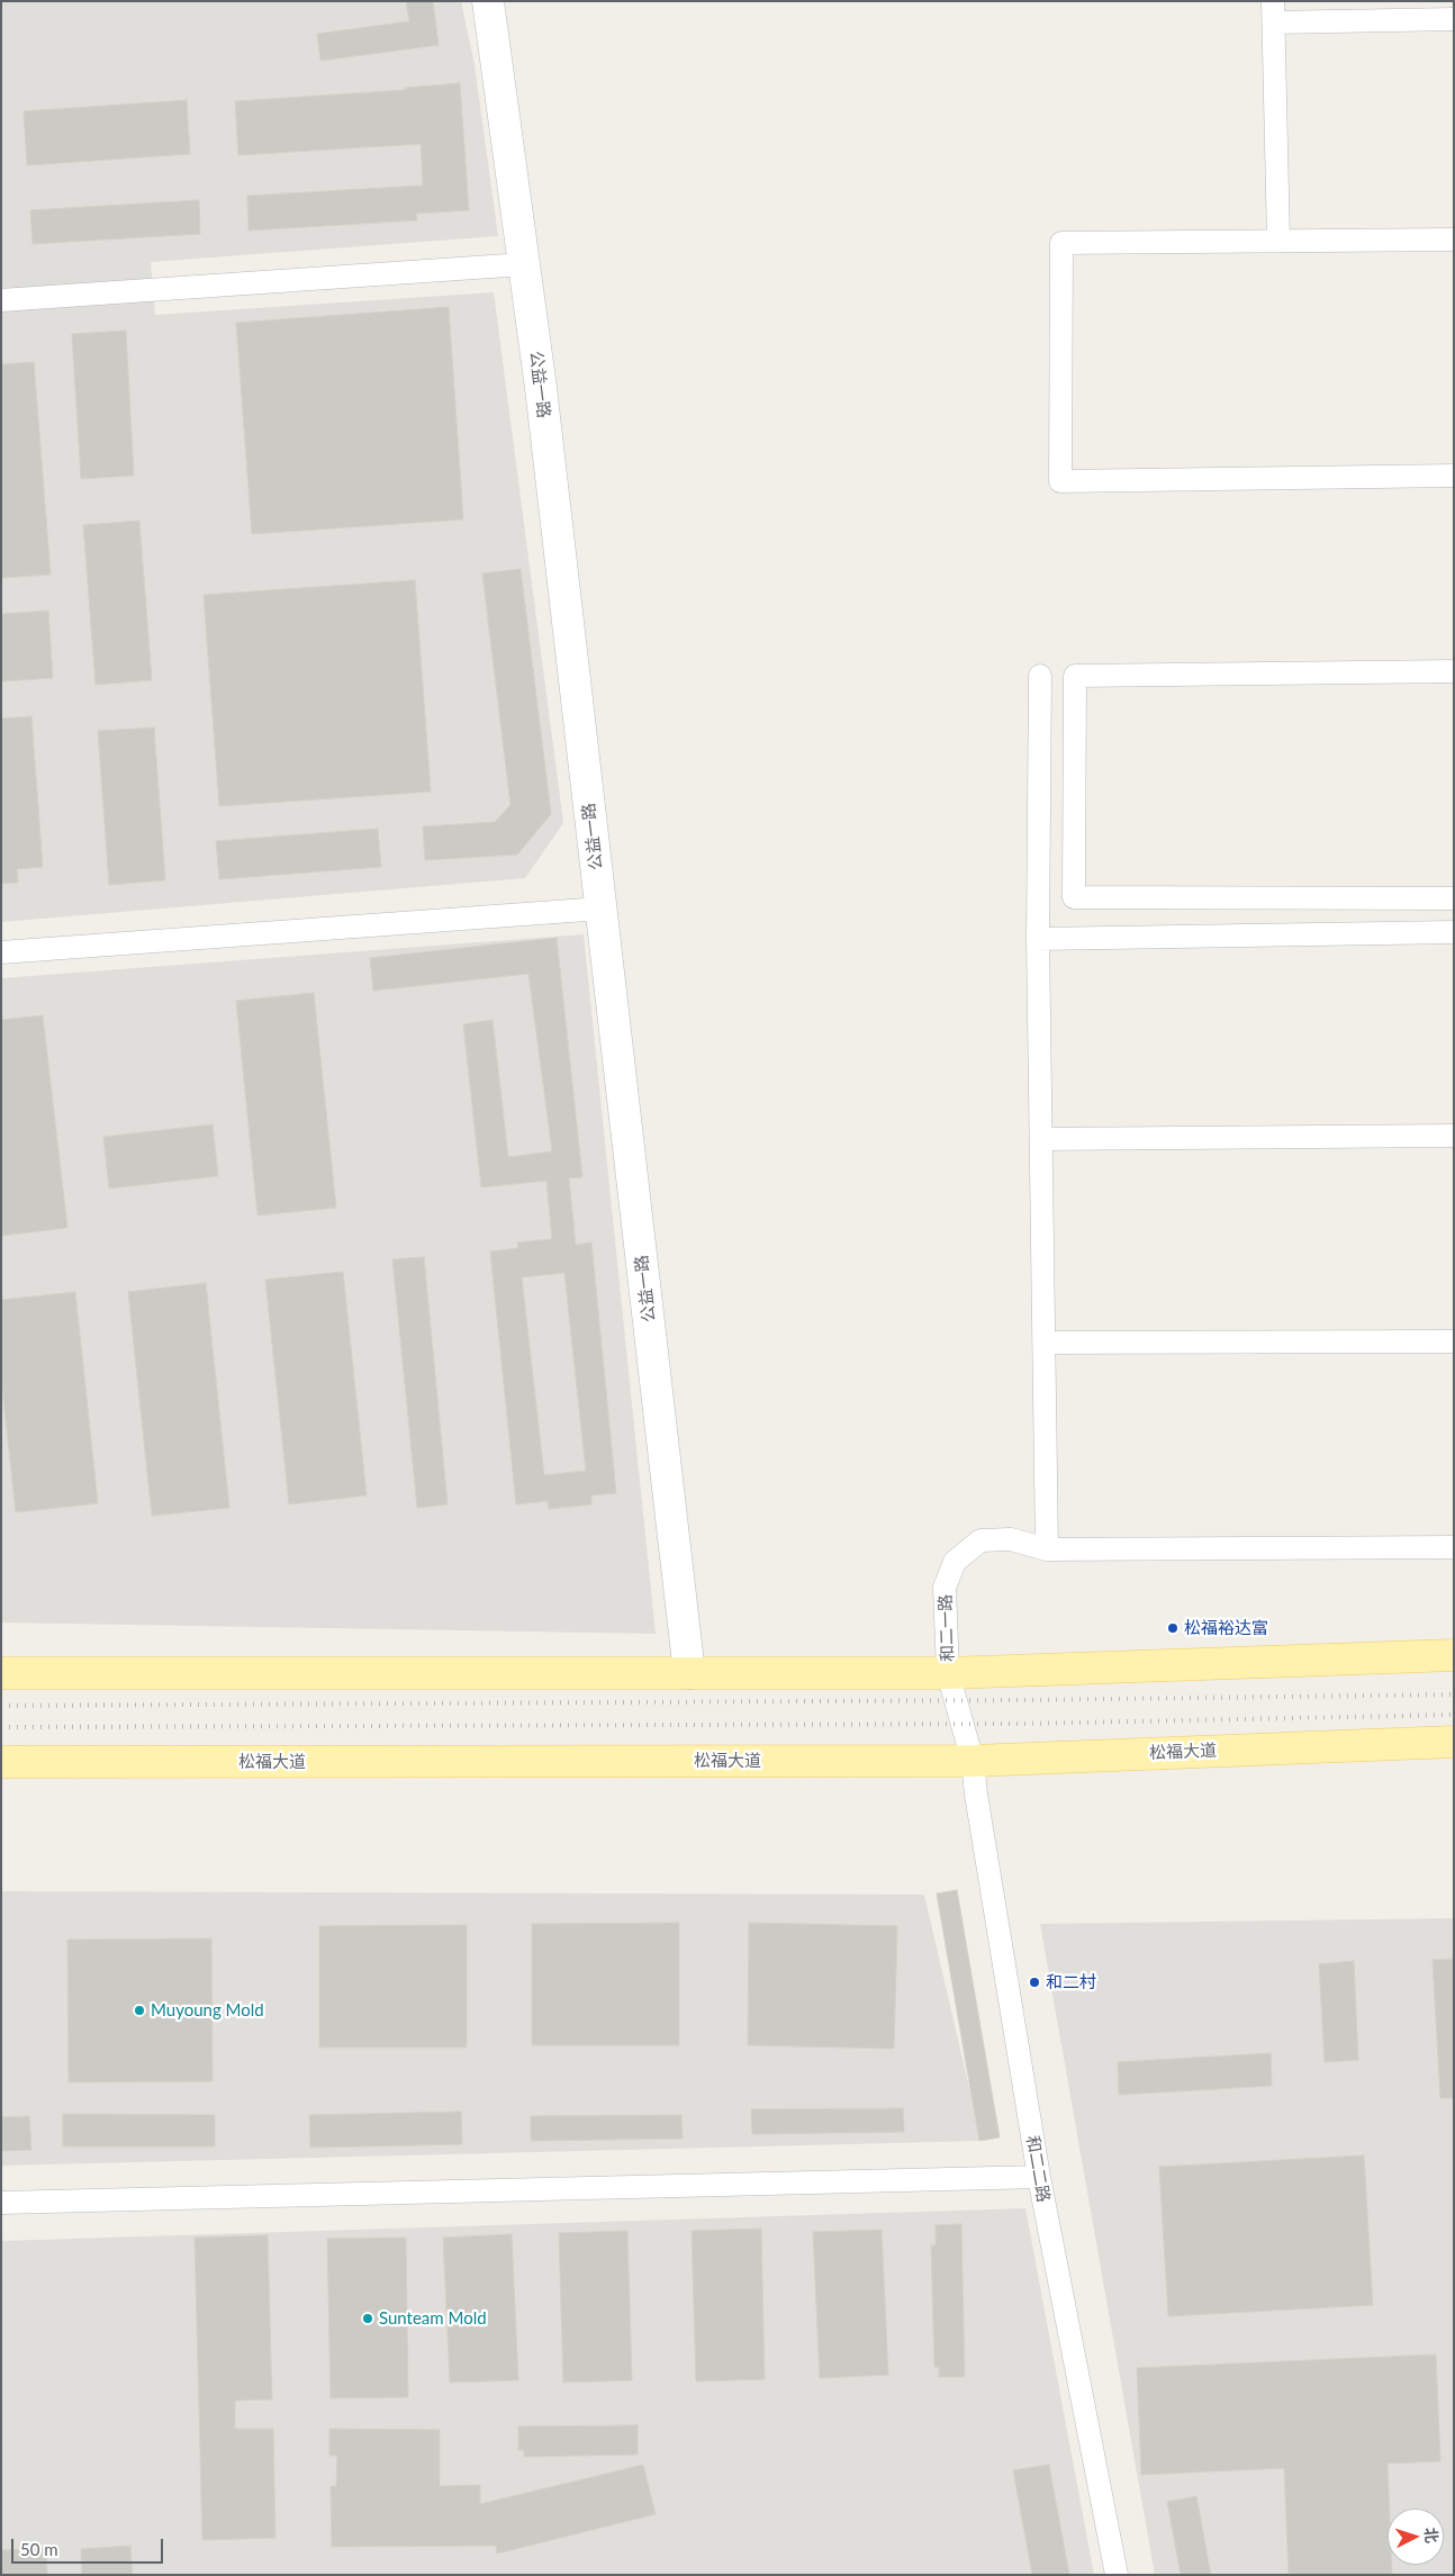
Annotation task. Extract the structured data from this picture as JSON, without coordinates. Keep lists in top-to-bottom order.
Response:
{
  "streets": {
    "main road": ["松福大道"],
    "street": ["公益一路", "和二一路", "和二二路"]
  },
  "crossings": [
    ["和二一路", "松福大道"],
    ["和二一路", "和二二路"],
    ["松福大道", "和二二路"]
  ],
  "places": [
    "松福裕达富",
    "和二村",
    "Muyoung Mold",
    "Sunteam Mold"
  ],
  "scale_bar": "50 m",
  "north": "right"
}
